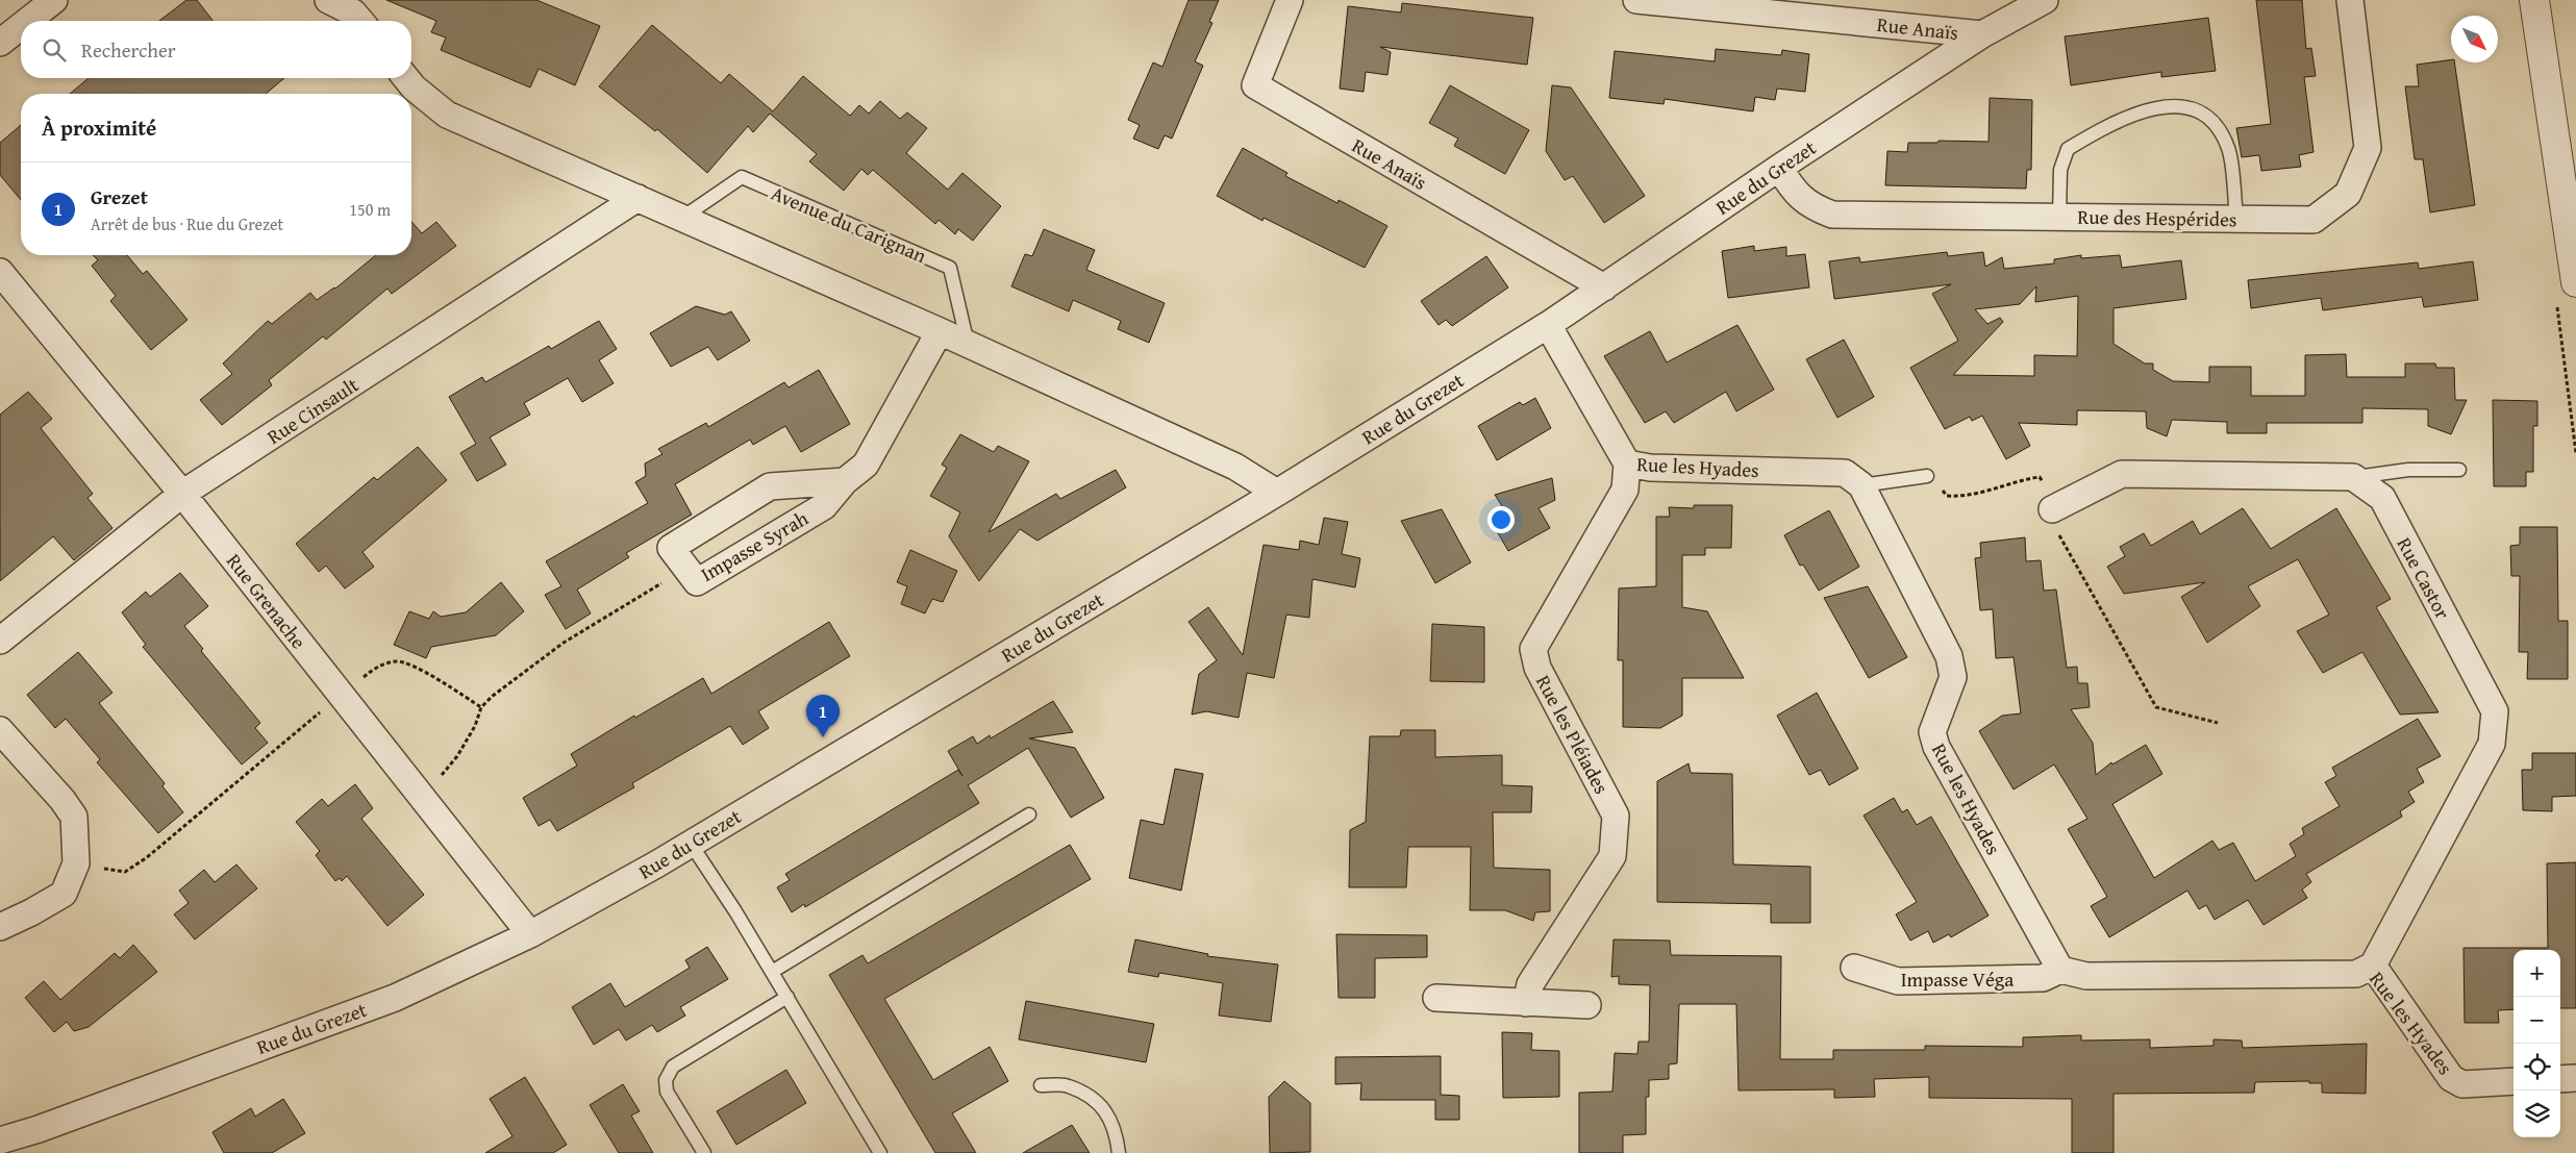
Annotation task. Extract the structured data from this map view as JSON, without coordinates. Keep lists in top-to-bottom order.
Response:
{
  "streets": {
    "street": [
      "Rue Anaïs",
      "Rue du Grezet",
      "Rue des Hespérides",
      "Rue Cinsault",
      "Rue les Hyades",
      "Impasse Syrah",
      "Rue Castor",
      "Rue Grenache",
      "Rue les Pléiades",
      "Impasse Véga"
    ],
    "lane": ["Avenue du Carignan"]
  },
  "crossings": [
    ["Rue Anaïs", "Rue du Grezet"],
    ["Rue du Grezet", "Rue des Hespérides"],
    ["Rue du Grezet", "Rue les Hyades"],
    ["Rue du Grezet", "Rue Grenache"],
    ["Rue Cinsault", "Rue Grenache"],
    ["Rue les Hyades", "Rue Castor"],
    ["Rue les Hyades", "Rue les Pléiades"],
    ["Rue les Hyades", "Impasse Véga"]
  ],
  "north": "bottom right",
  "page": {
    "search": "Rechercher",
    "heading": "À proximité",
    "list": [
      {
        "mark": "1",
        "name": "Grezet",
        "note": "Arrêt de bus · Rue du Grezet",
        "value": "150 m"
      }
    ],
    "pins": "1",
    "map_buttons": ["+", "−"]
  }
}
